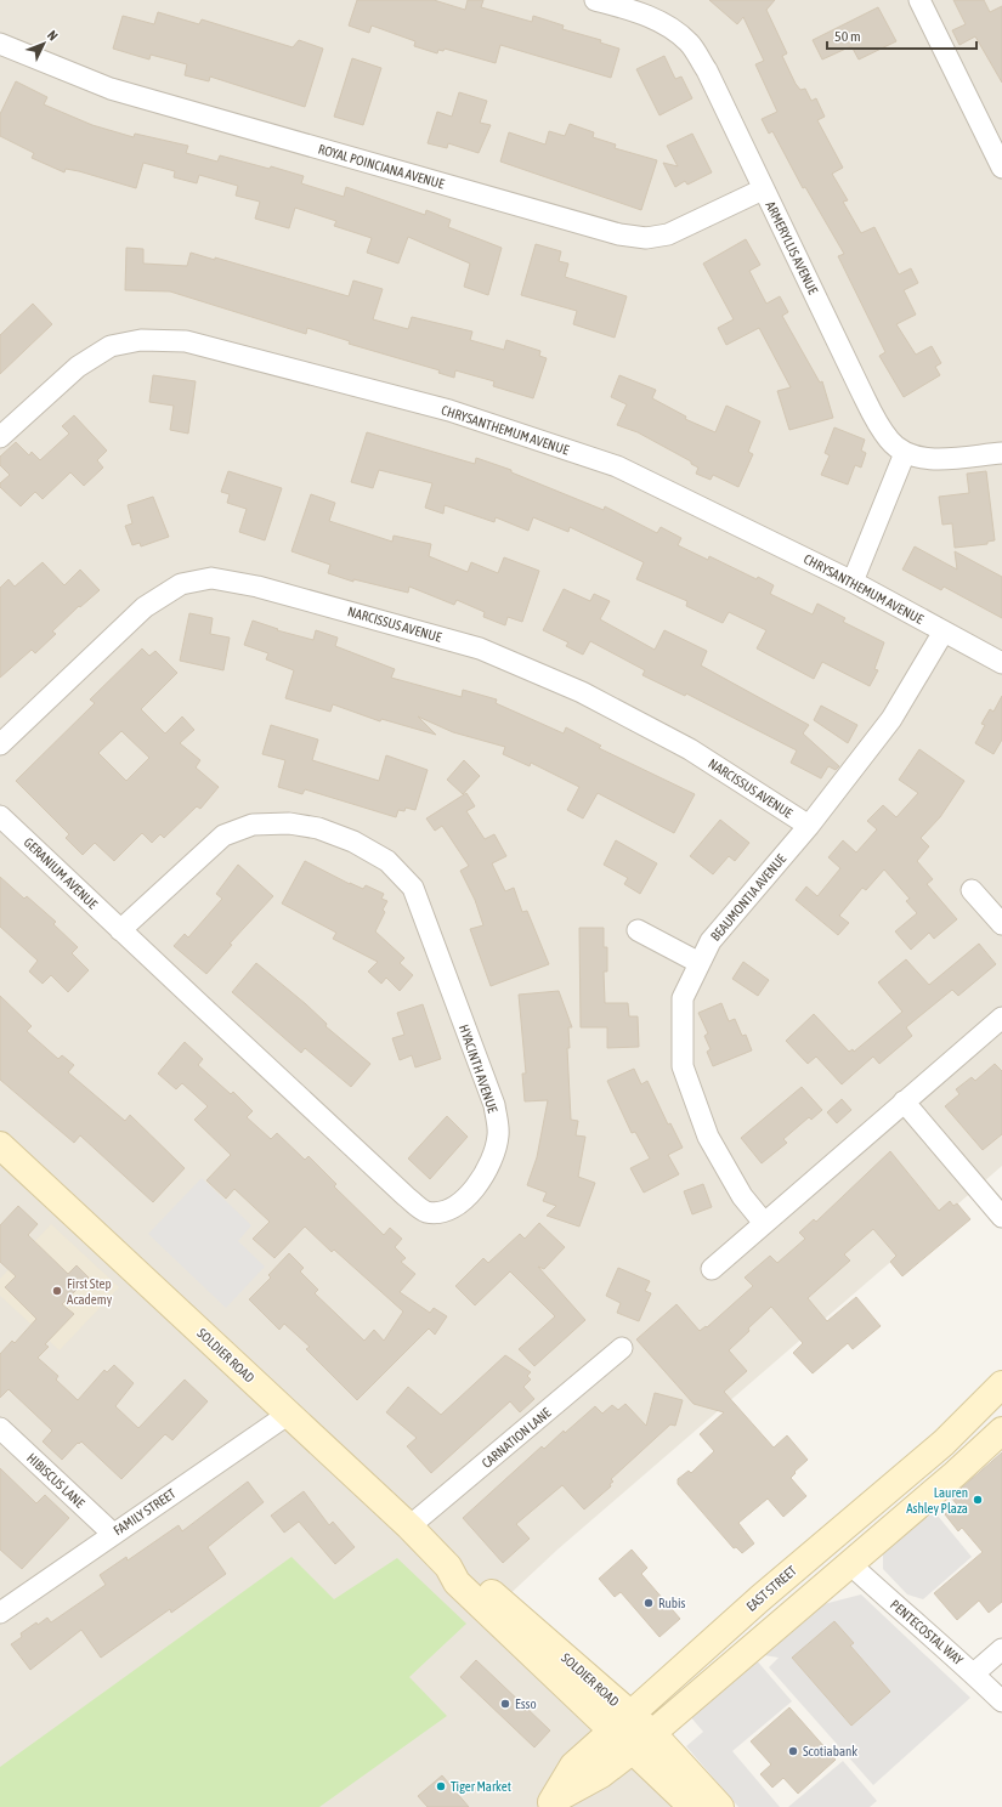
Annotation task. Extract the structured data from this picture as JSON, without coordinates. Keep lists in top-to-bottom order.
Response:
{
  "streets": {
    "main road": ["SOLDIER ROAD", "EAST STREET"],
    "street": [
      "ROYAL POINCIANA AVENUE",
      "ARMERYLLIS AVENUE",
      "CHRYSANTHEMUM AVENUE",
      "NARCISSUS AVENUE",
      "GERANIUM AVENUE",
      "BEAUMONTIA AVENUE",
      "HYACINTH AVENUE",
      "CARNATION LANE",
      "HIBISCUS LANE",
      "FAMILY STREET",
      "PENTECOSTAL WAY"
    ]
  },
  "crossings": [
    ["ROYAL POINCIANA AVENUE", "ARMERYLLIS AVENUE"],
    ["CHRYSANTHEMUM AVENUE", "BEAUMONTIA AVENUE"],
    ["NARCISSUS AVENUE", "BEAUMONTIA AVENUE"],
    ["GERANIUM AVENUE", "HYACINTH AVENUE"],
    ["SOLDIER ROAD", "CARNATION LANE"],
    ["SOLDIER ROAD", "FAMILY STREET"],
    ["SOLDIER ROAD", "EAST STREET"],
    ["HIBISCUS LANE", "FAMILY STREET"],
    ["EAST STREET", "PENTECOSTAL WAY"]
  ],
  "places": [
    "First Step Academy",
    "Lauren Ashley Plaza",
    "Rubis",
    "Esso",
    "Scotiabank",
    "Tiger Market"
  ],
  "scale_bar": "50 m",
  "north": "top right"
}
